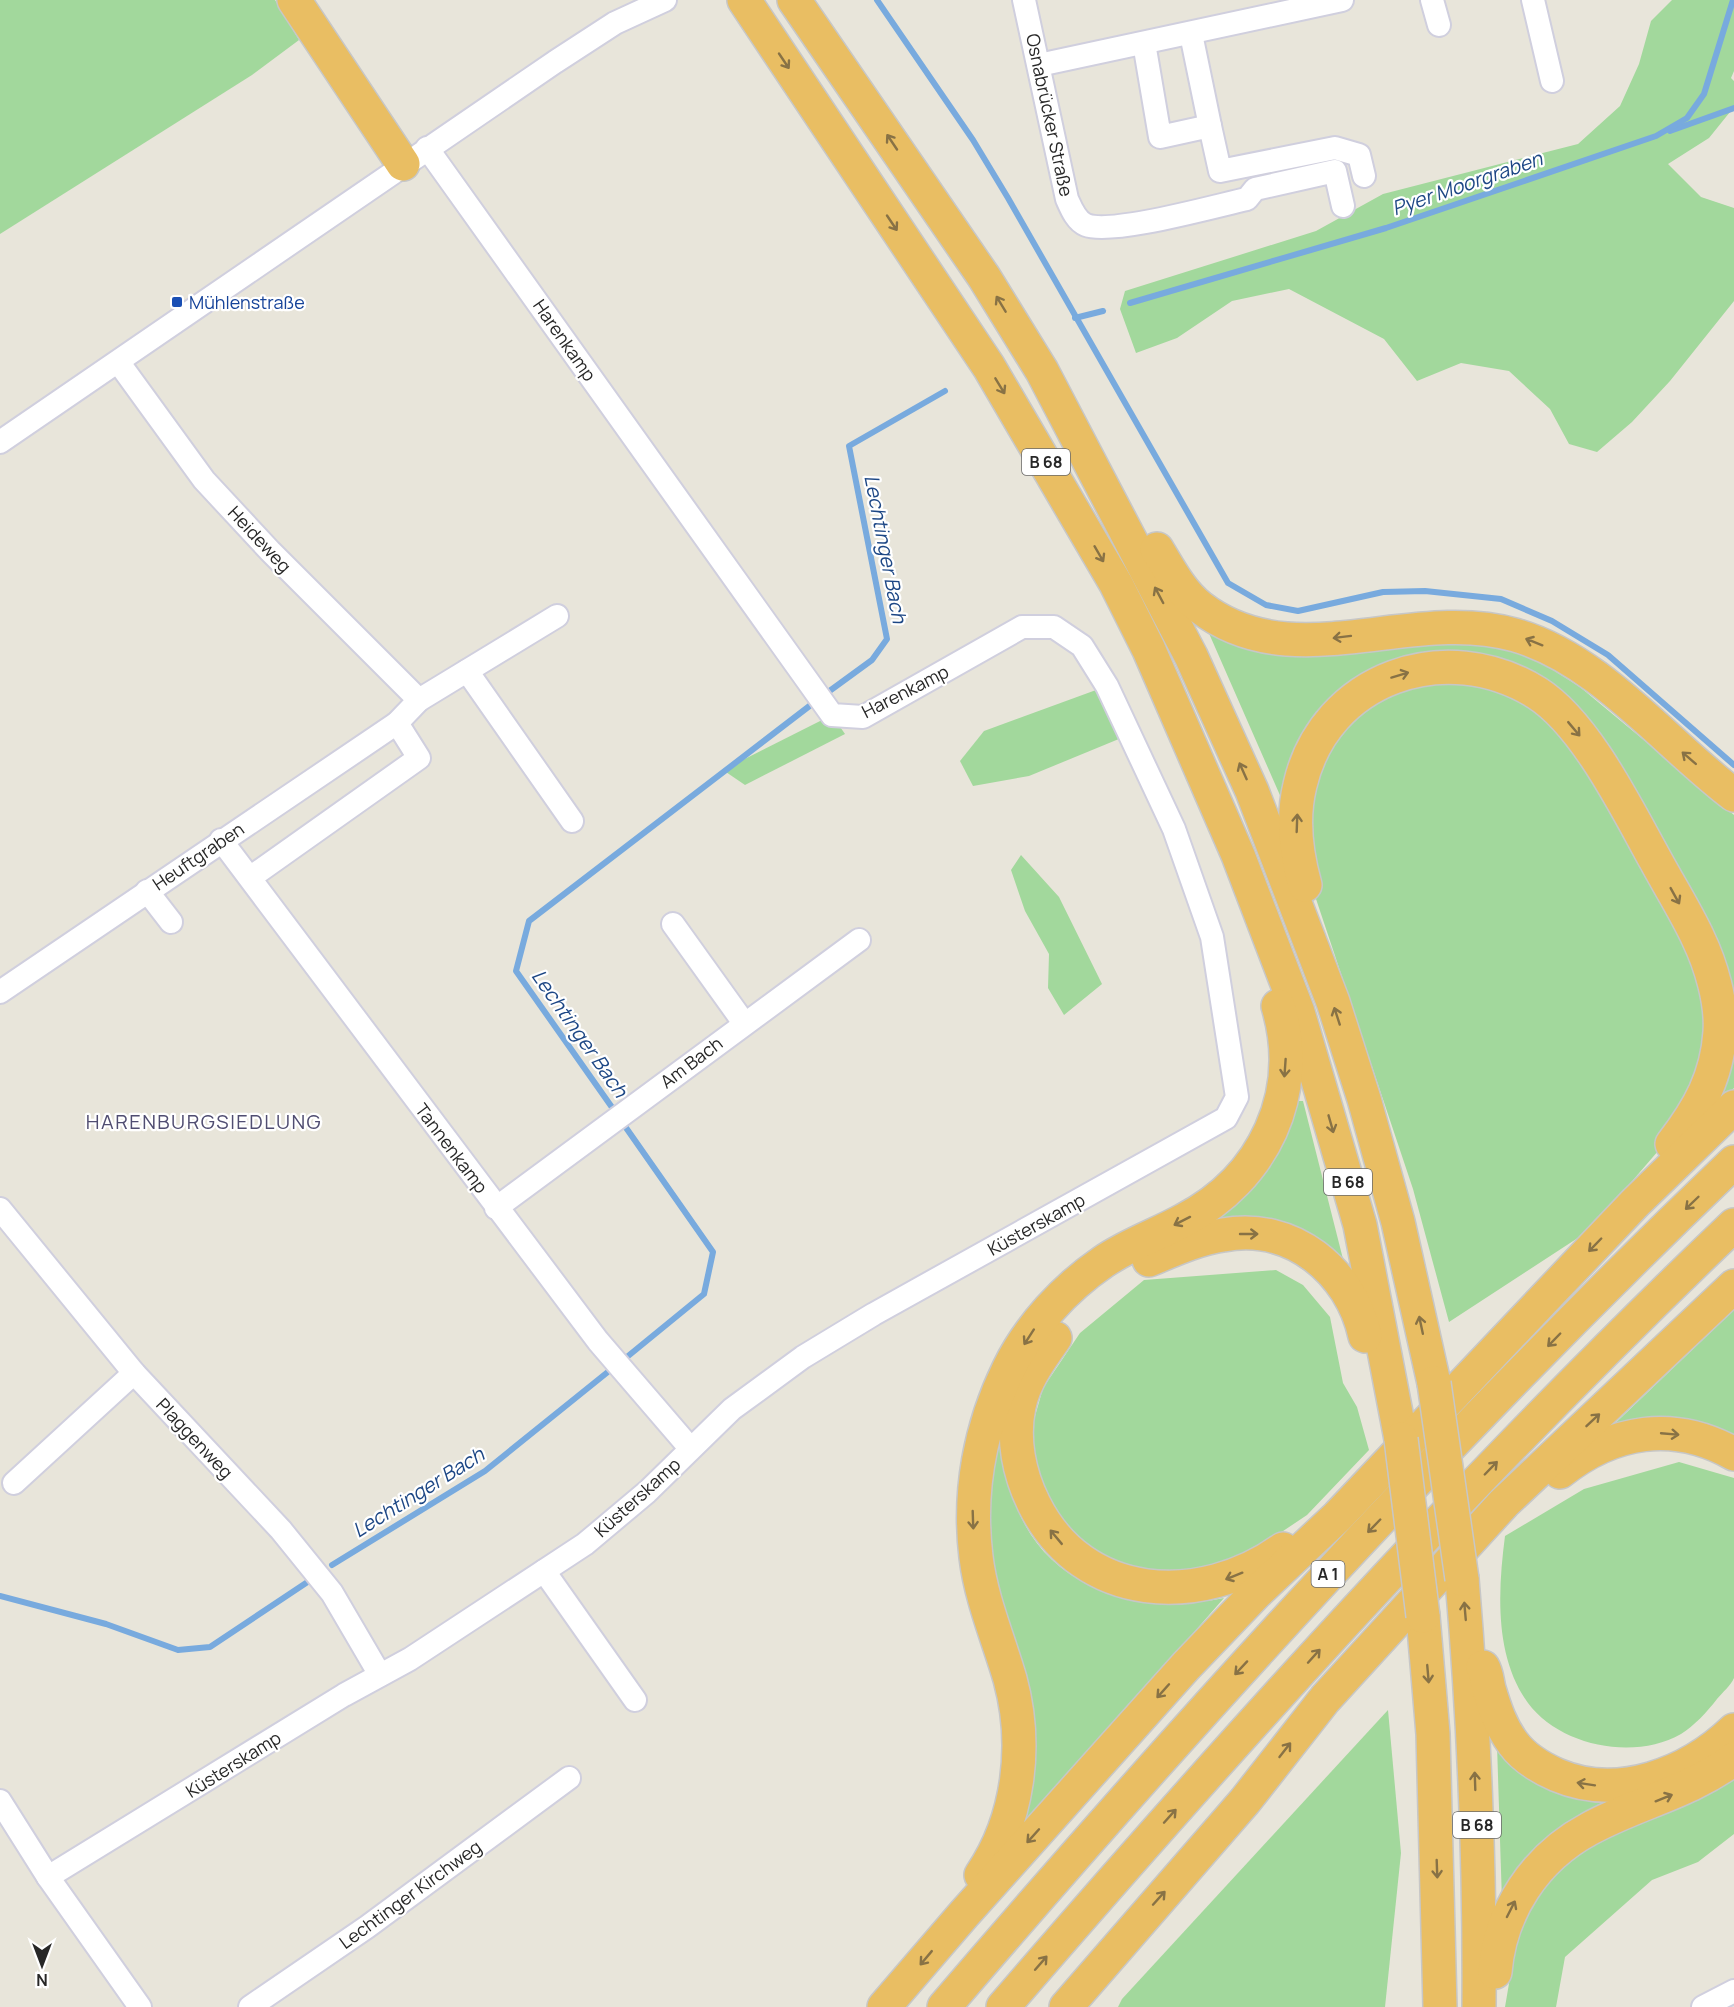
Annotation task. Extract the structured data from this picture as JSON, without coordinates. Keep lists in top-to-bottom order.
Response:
{
  "streets": {
    "highway": ["B 68", "A 1"],
    "street": [
      "Osnabrücker Straße",
      "Harenkamp",
      "Heideweg",
      "Heuftgraben",
      "Am Bach",
      "Tannenkamp",
      "Küsterskamp",
      "Plaggenweg",
      "Lechtinger Kirchweg"
    ]
  },
  "crossings": [
    ["Harenkamp", "Küsterskamp"],
    ["Heideweg", "Heuftgraben"],
    ["Heuftgraben", "Tannenkamp"],
    ["Am Bach", "Tannenkamp"],
    ["Tannenkamp", "Küsterskamp"],
    ["Küsterskamp", "Plaggenweg"]
  ],
  "districts": ["HARENBURGSIEDLUNG"],
  "water": ["Pyer Moorgraben", "Lechtinger Bach"],
  "places": {
    "transit": ["Mühlenstraße"]
  },
  "north": "bottom"
}
